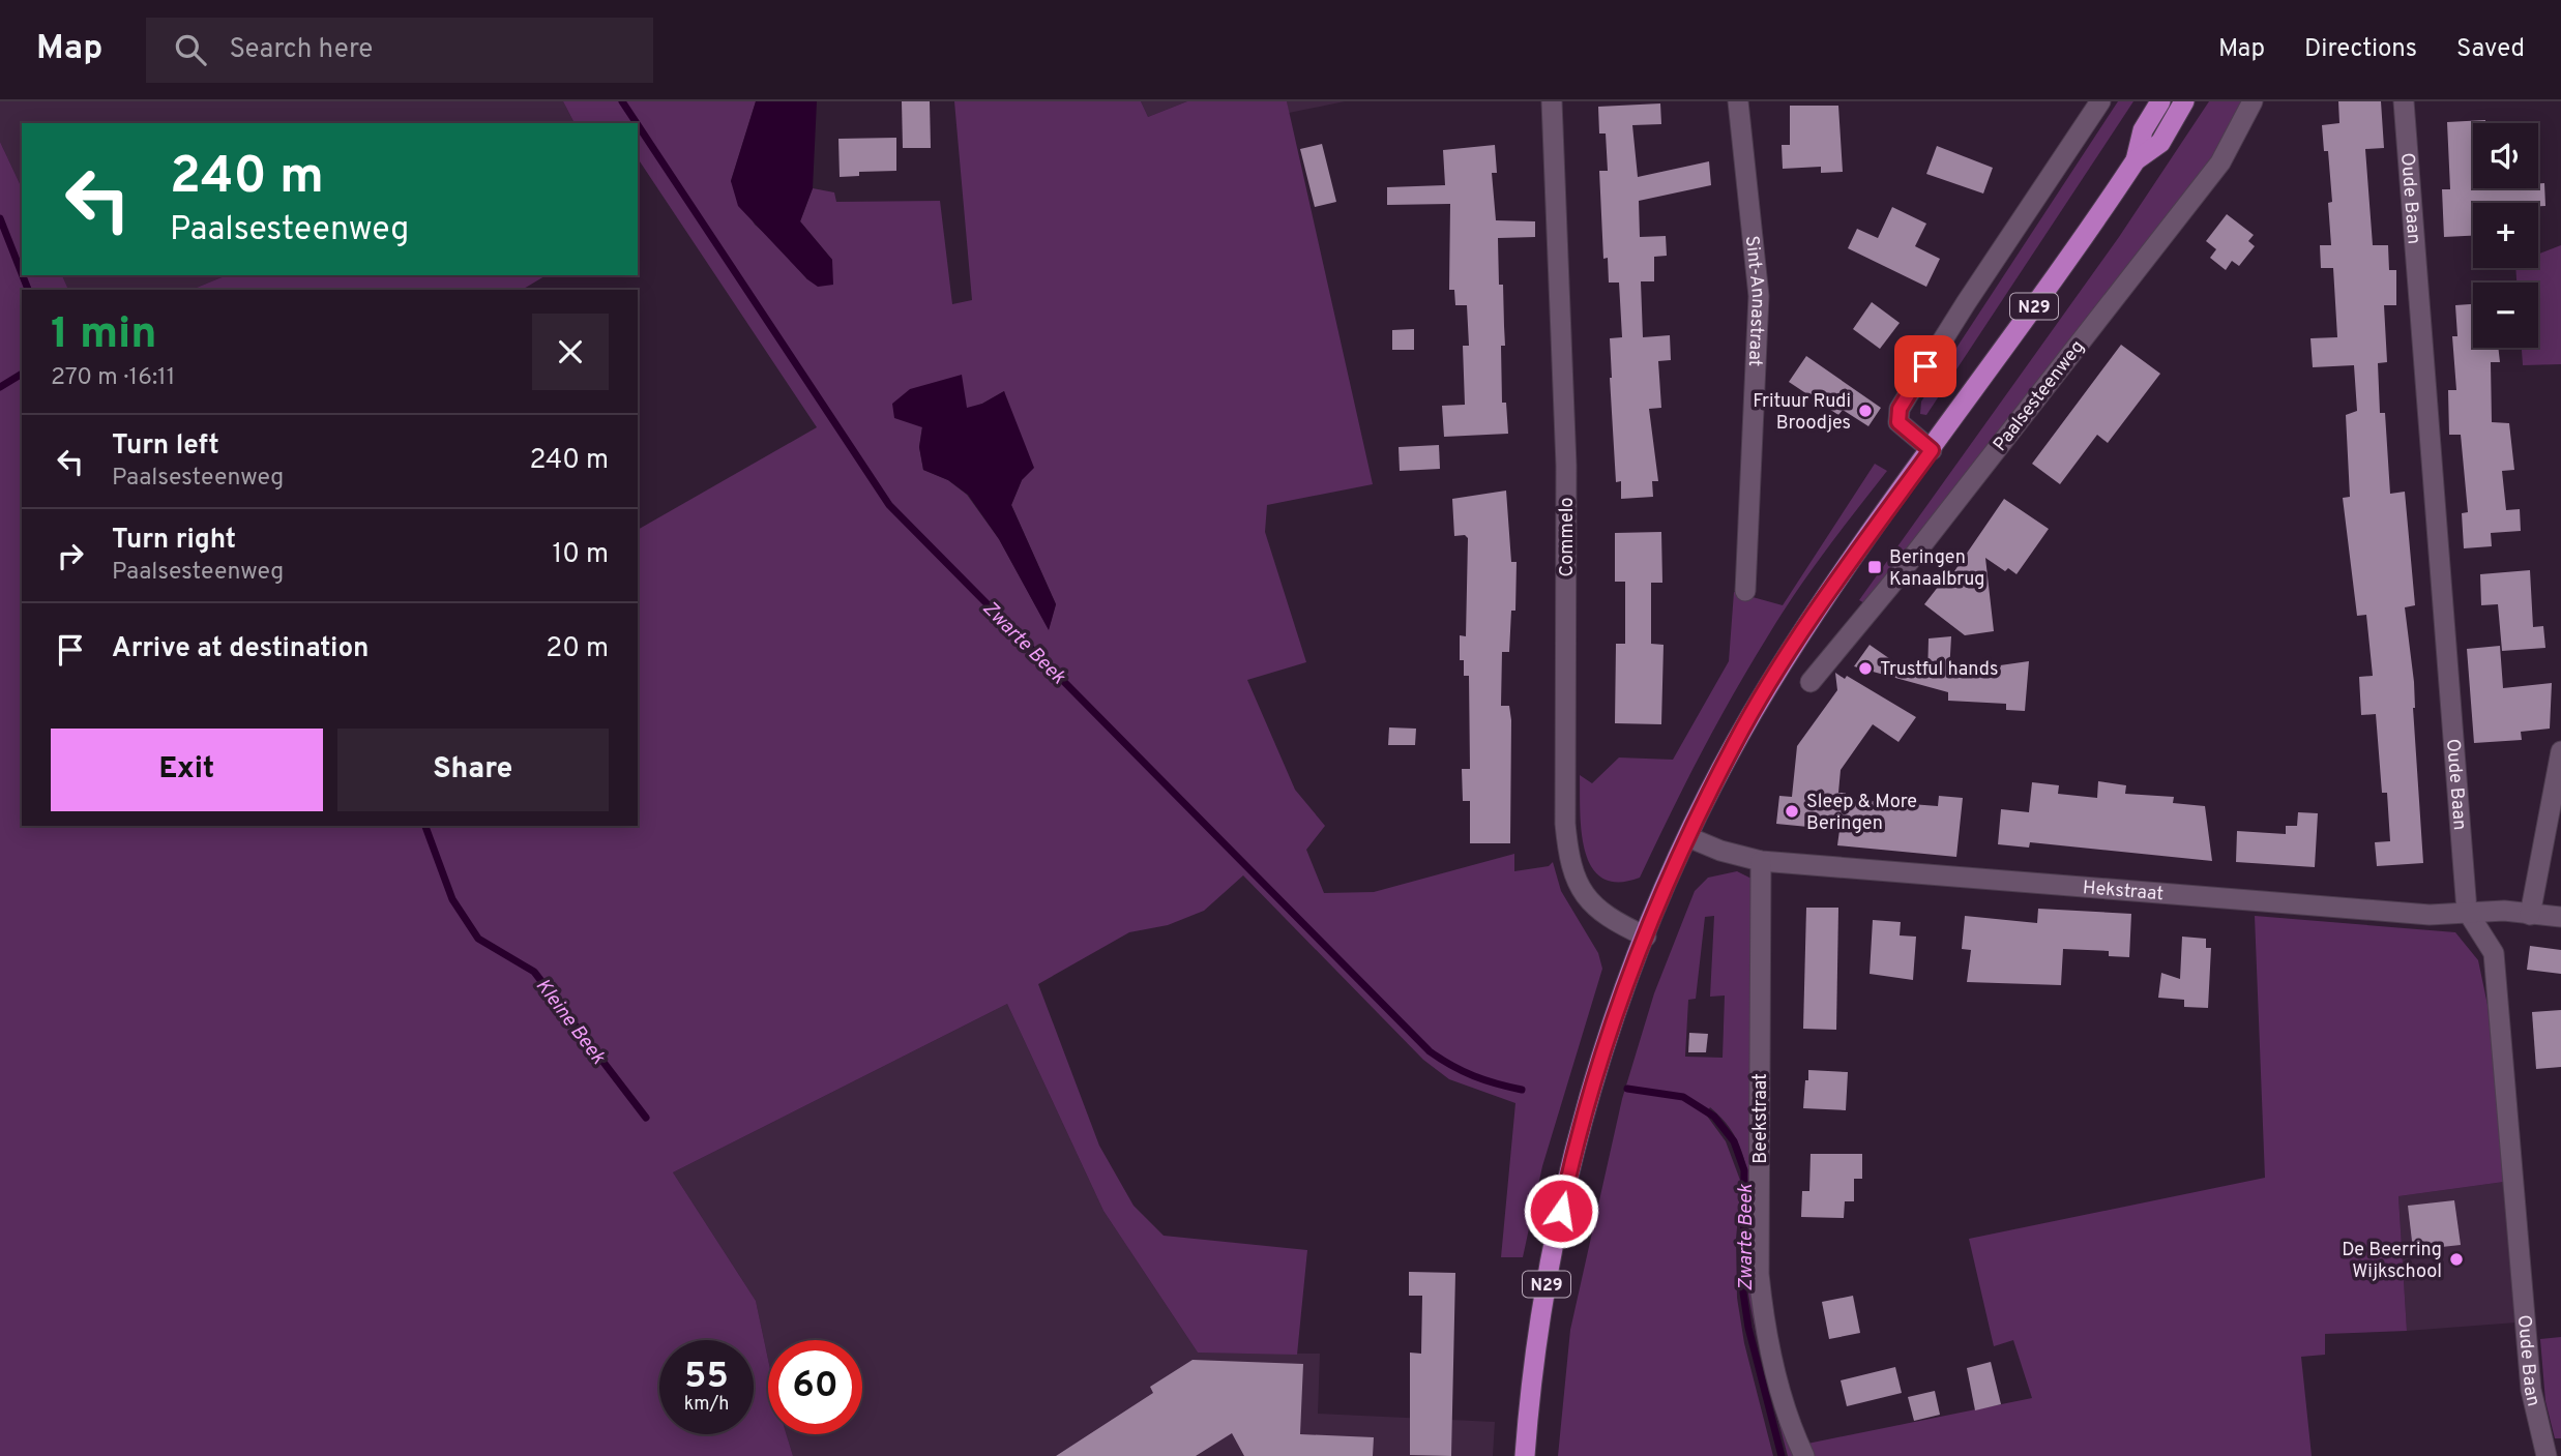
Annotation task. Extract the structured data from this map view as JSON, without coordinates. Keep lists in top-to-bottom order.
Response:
{
  "streets": {
    "main road": ["N29"],
    "street": [
      "Oude Baan",
      "Sint-Annastraat",
      "Paalsesteenweg",
      "Commelo",
      "Hekstraat",
      "Beekstraat"
    ]
  },
  "crossings": [
    ["Oude Baan", "Hekstraat"],
    ["N29", "Commelo"],
    ["N29", "Hekstraat"],
    ["Hekstraat", "Beekstraat"]
  ],
  "water": ["Zwarte Beek", "Kleine Beek"],
  "places": {
    "other": [
      "Frituur Rudi Broodjes",
      "Trustful hands",
      "Sleep & More Beringen",
      "De Beerring Wijkschool"
    ],
    "transit": ["Beringen Kanaalbrug"]
  },
  "page": {
    "header": "Map",
    "search": "Search here",
    "nav": ["Map", "Directions", "Saved"],
    "map_buttons": ["+", "−"],
    "turn": ["240 m", "Paalsesteenweg"],
    "heading": ["1 min", "270 m · 16:11"],
    "list": [
      {
        "name": "Turn left",
        "note": "Paalsesteenweg",
        "value": "240 m"
      },
      {
        "name": "Turn right",
        "note": "Paalsesteenweg",
        "value": "10 m"
      },
      {
        "name": "Arrive at destination",
        "value": "20 m"
      }
    ],
    "buttons": ["Exit", "Share"],
    "speed": "55 km/h",
    "limit": "60"
  }
}
